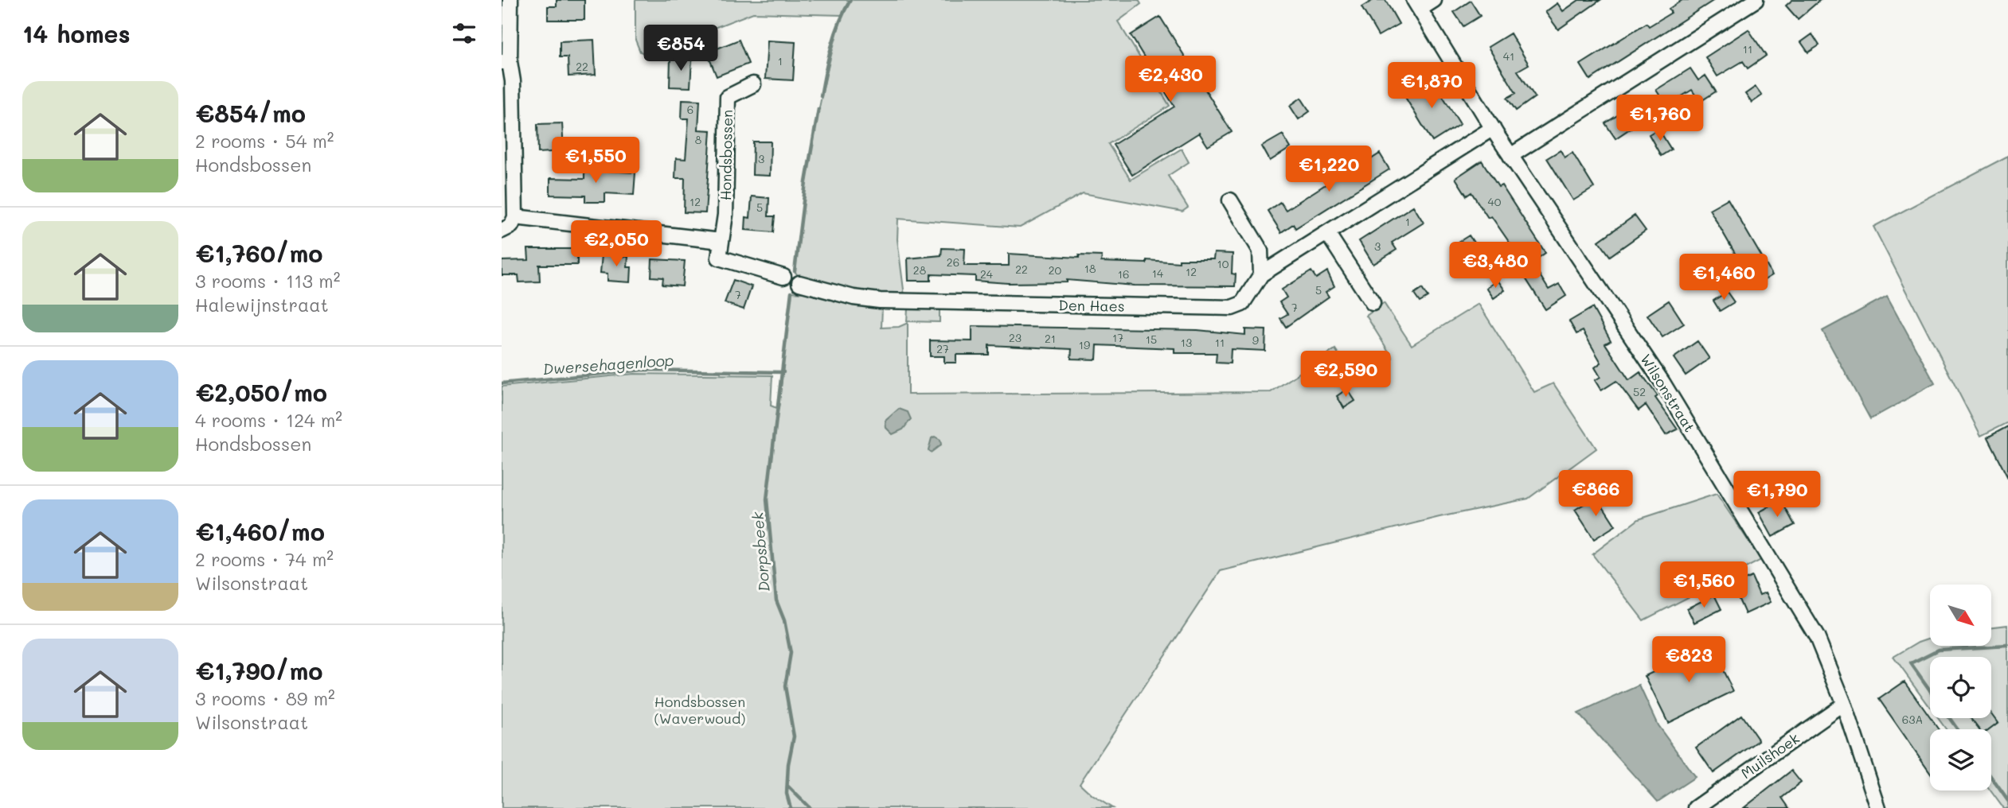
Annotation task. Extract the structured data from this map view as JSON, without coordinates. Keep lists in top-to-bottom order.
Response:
{
  "streets": {
    "street": [
      "Hondsbossen",
      "Den Haes",
      "Wilsonstraat",
      "Muilshoek"
    ]
  },
  "crossings": [
    ["Den Haes", "Wilsonstraat"],
    ["Wilsonstraat", "Muilshoek"]
  ],
  "water": ["Dwersehagenloop", "Dorpsbeek"],
  "parks": ["Hondsbossen (Waverwoud)"],
  "house_numbers": [
    "11",
    "41",
    "1",
    "22",
    "6",
    "8",
    "3",
    "12",
    "40",
    "5",
    "1",
    "3",
    "26",
    "10",
    "18",
    "22",
    "28",
    "20",
    "12",
    "14",
    "24",
    "16",
    "5",
    "7",
    "7",
    "23",
    "17",
    "21",
    "15",
    "9",
    "13",
    "11",
    "19",
    "27",
    "52",
    "63A"
  ],
  "north": "bottom right",
  "page": {
    "heading": "14 homes",
    "price": [
      "€854",
      "€2,430",
      "€1,870",
      "€1,760",
      "€1,550",
      "€1,220",
      "€2,050",
      "€3,480",
      "€1,460",
      "€2,590",
      "€866",
      "€1,790",
      "€1,560",
      "€823"
    ],
    "list": [
      {
        "name": "€854/mo",
        "note": "2 rooms · 54 m² · Hondsbossen"
      },
      {
        "name": "€1,760/mo",
        "note": "3 rooms · 113 m² · Halewijnstraat"
      },
      {
        "name": "€2,050/mo",
        "note": "4 rooms · 124 m² · Hondsbossen"
      },
      {
        "name": "€1,460/mo",
        "note": "2 rooms · 74 m² · Wilsonstraat"
      },
      {
        "name": "€1,790/mo",
        "note": "3 rooms · 89 m² · Wilsonstraat"
      }
    ]
  }
}
